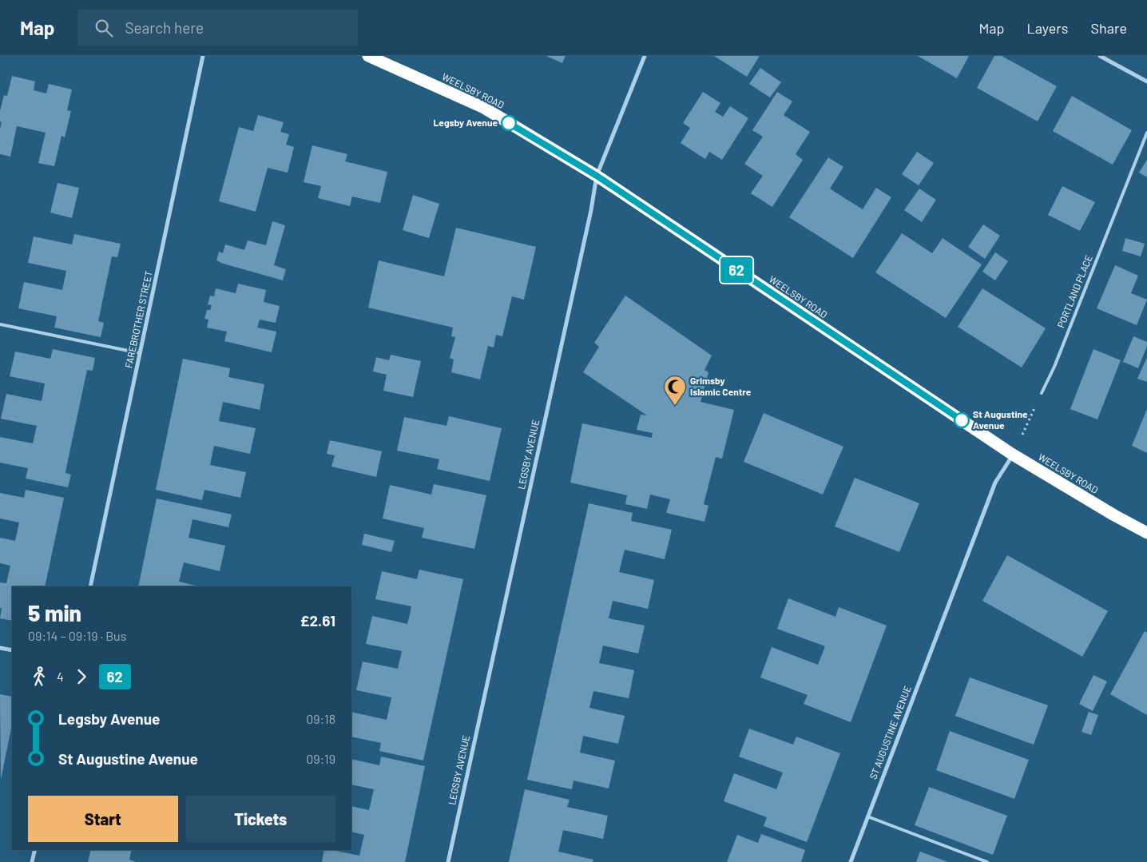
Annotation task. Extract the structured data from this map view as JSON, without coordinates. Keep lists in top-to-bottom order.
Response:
{
  "streets": {
    "highway": ["WEELSBY ROAD"],
    "street": ["FAREBROTHER STREET", "LEGSBY AVENUE", "ST AUGUSTINE AVENUE"],
    "lane": ["PORTLAND PLACE"]
  },
  "crossings": [
    ["WEELSBY ROAD", "LEGSBY AVENUE"],
    ["WEELSBY ROAD", "ST AUGUSTINE AVENUE"]
  ],
  "places": {
    "other": ["Legsby Avenue", "St Augustine Avenue"],
    "mosque": ["Grimsby Islamic Centre"]
  },
  "lines": ["bus line 62"],
  "page": {
    "header": "Map",
    "search": "Search here",
    "nav": ["Map", "Layers", "Share"],
    "on_map": "62",
    "heading": ["5 min", "09:14 – 09:19 · Bus", "£2.61"],
    "legs": ["4", "62"],
    "list": [
      {
        "name": "Legsby Avenue",
        "value": "09:18"
      },
      {
        "name": "St Augustine Avenue",
        "value": "09:19"
      }
    ],
    "buttons": ["Start", "Tickets"]
  }
}
